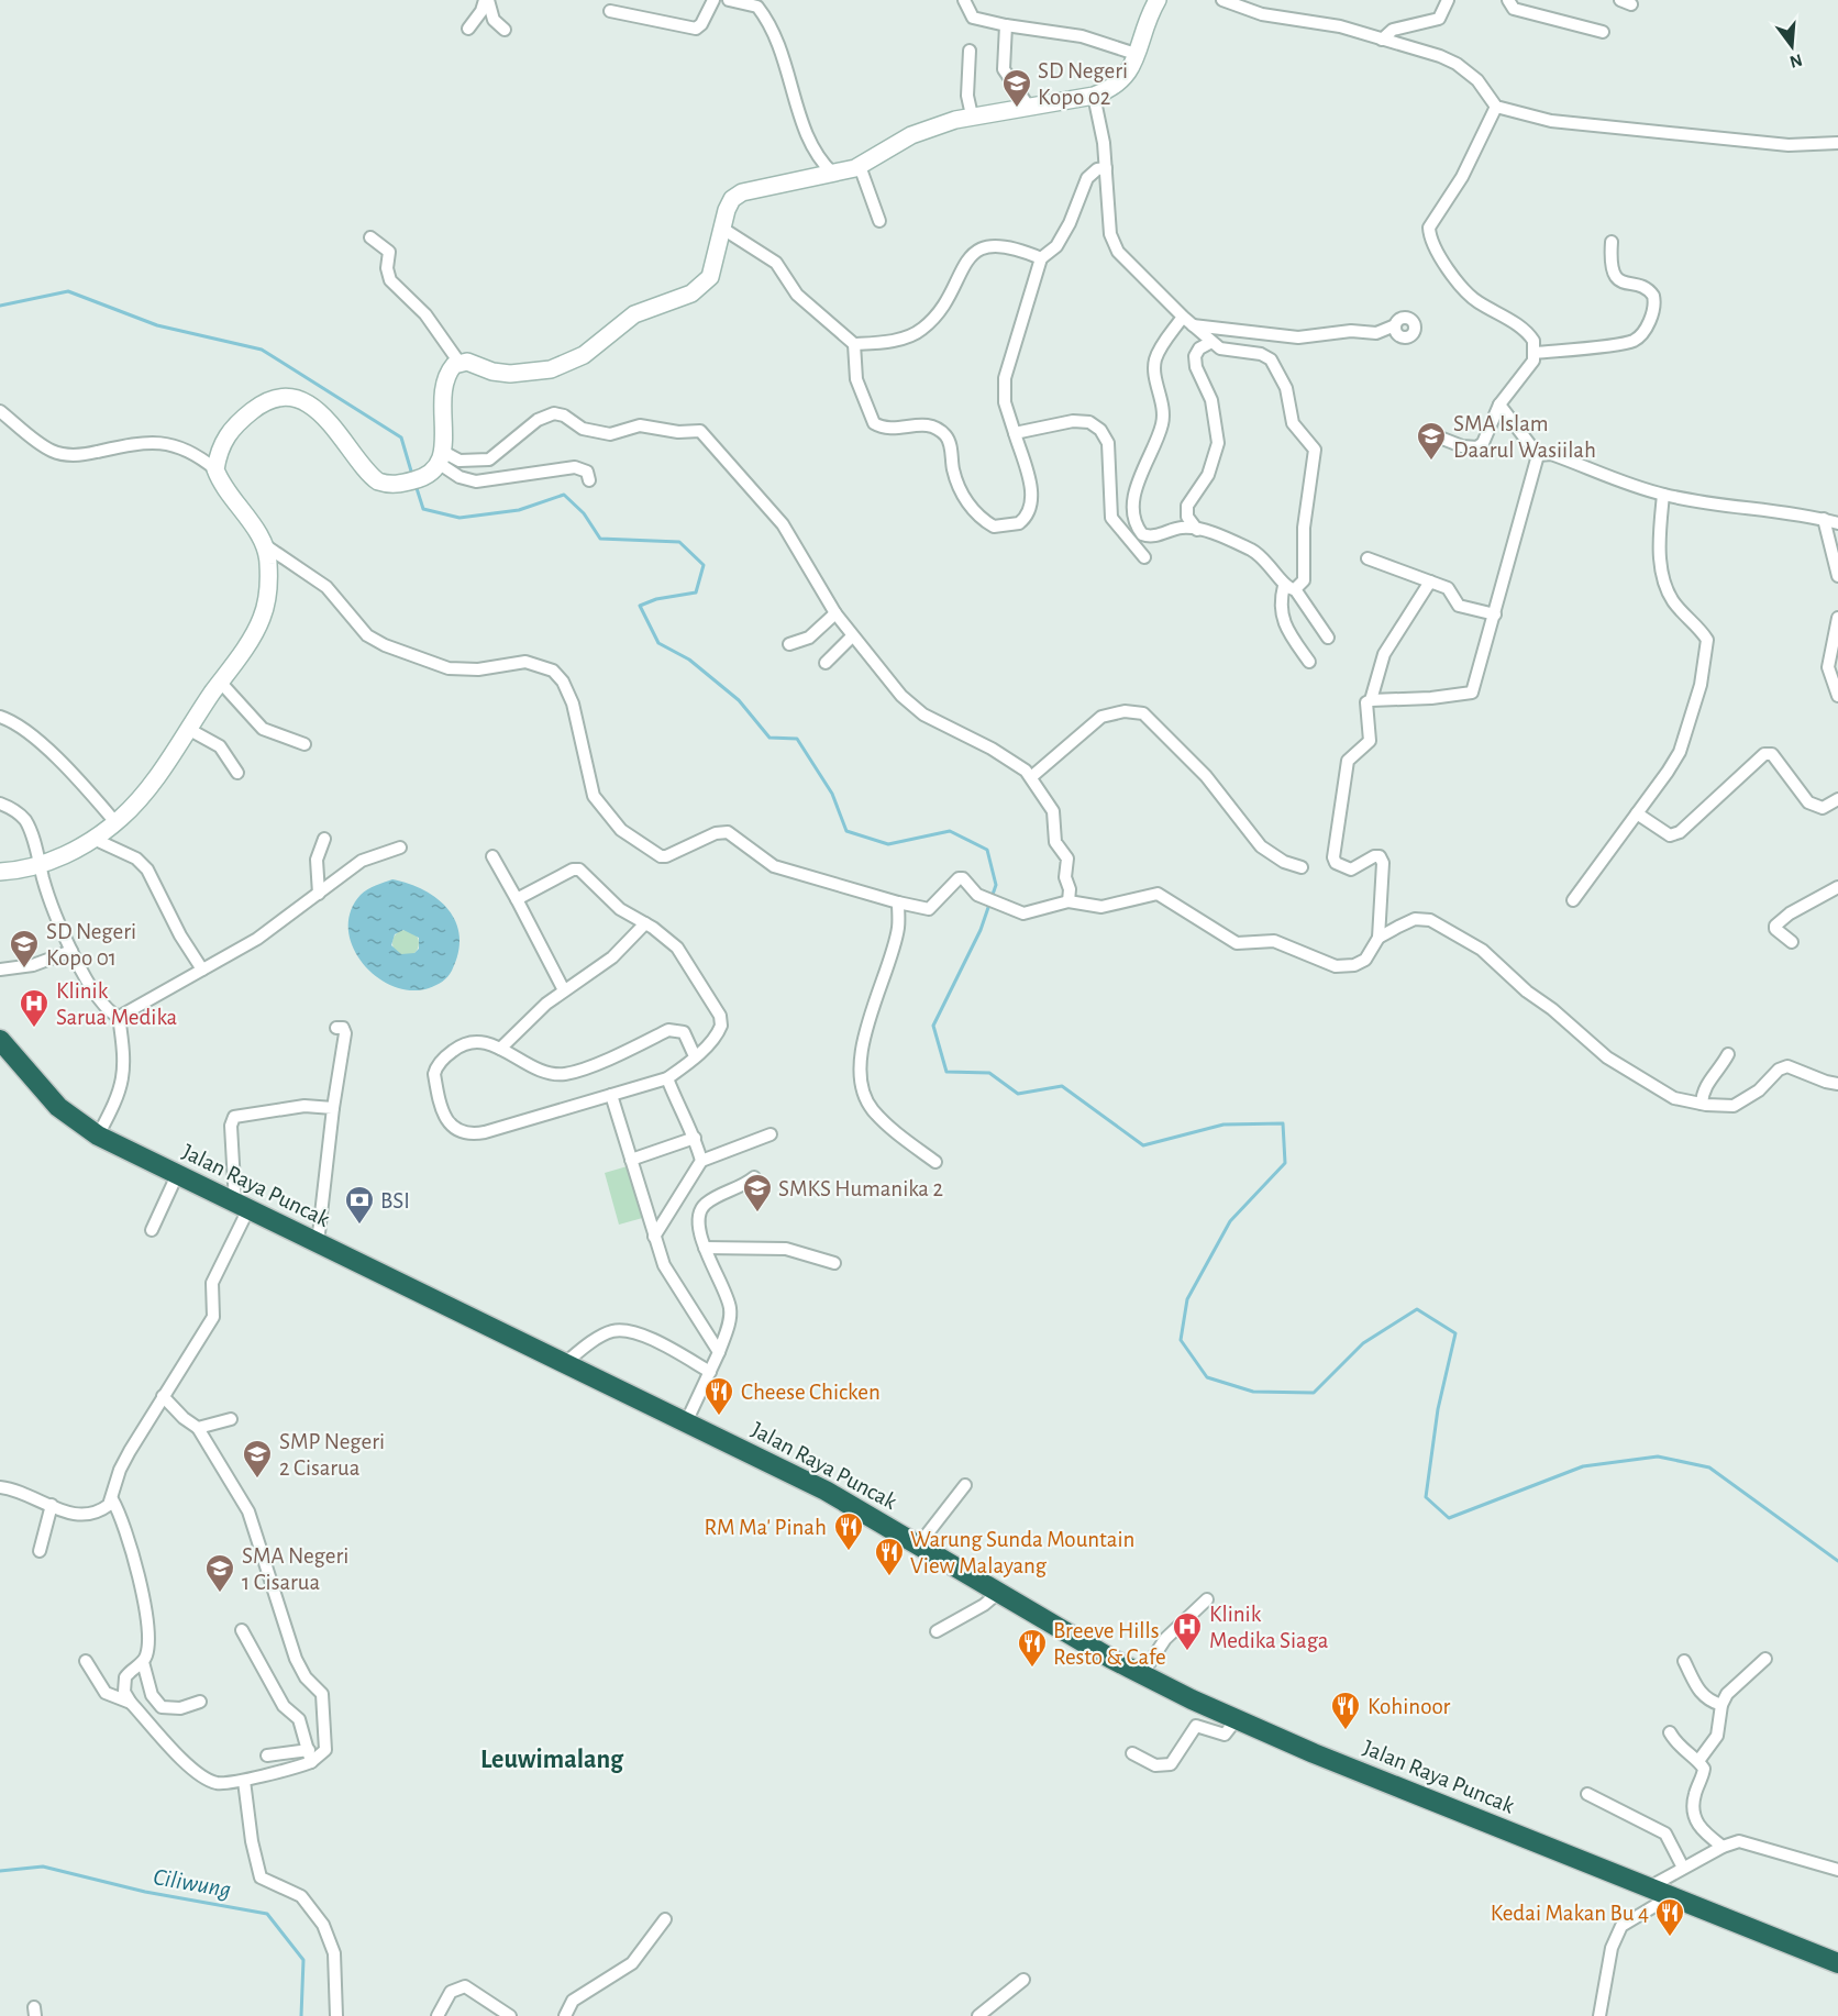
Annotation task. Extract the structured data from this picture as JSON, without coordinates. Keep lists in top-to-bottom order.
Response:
{
  "streets": {
    "highway": ["Jalan Raya Puncak"]
  },
  "districts": ["Leuwimalang"],
  "water": ["Ciliwung"],
  "places": {
    "school or university": [
      "SD Negeri Kopo 02",
      "SMA Islam Daarul Wasiilah",
      "SD Negeri Kopo 01",
      "SMKS Humanika 2",
      "SMP Negeri 2 Cisarua",
      "SMA Negeri 1 Cisarua"
    ],
    "hospital": ["Klinik Sarua Medika", "Klinik Medika Siaga"],
    "bank": ["BSI"],
    "restaurant": [
      "Cheese Chicken",
      "RM Ma' Pinah",
      "Warung Sunda Mountain View Malayang",
      "Breeve Hills Resto & Cafe",
      "Kohinoor",
      "Kedai Makan Bu 4"
    ]
  },
  "north": "bottom"
}
